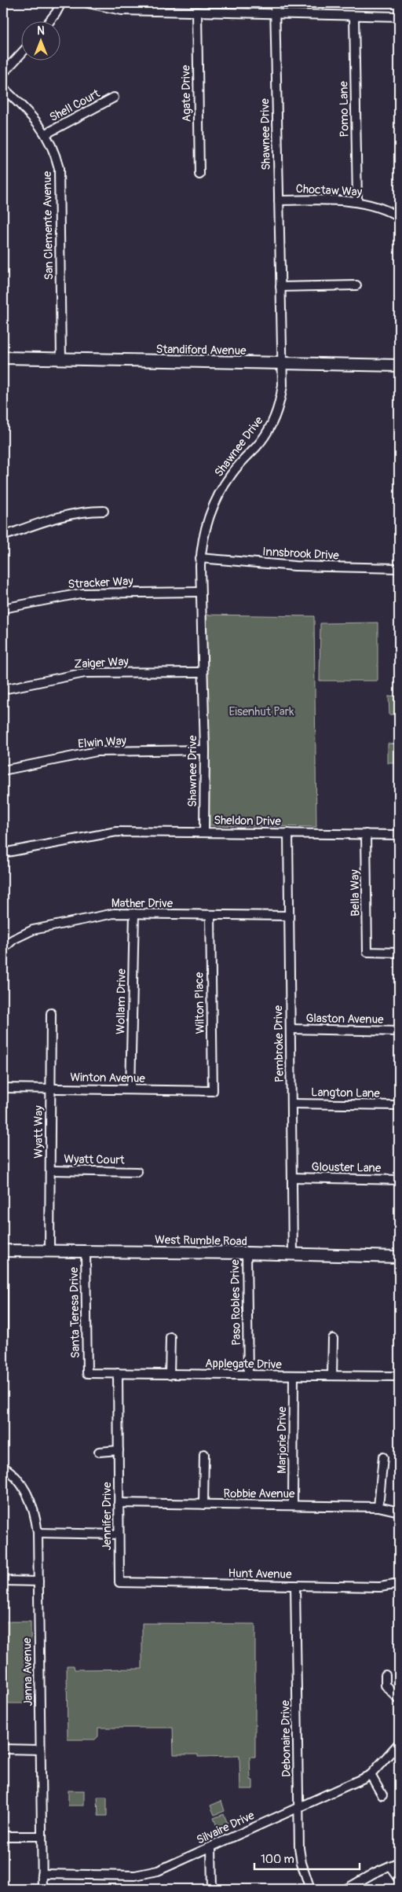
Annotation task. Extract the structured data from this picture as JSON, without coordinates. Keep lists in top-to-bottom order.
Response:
{
  "streets": {
    "street": [
      "Agate Drive",
      "Shell Court",
      "Pomo Lane",
      "Shawnee Drive",
      "Choctaw Way",
      "San Clemente Avenue",
      "Standiford Avenue",
      "Innsbrook Drive",
      "Stracker Way",
      "Zaiger Way",
      "Elwin Way",
      "Sheldon Drive",
      "Bella Way",
      "Mather Drive",
      "Wollam Drive",
      "Wilton Place",
      "Glaston Avenue",
      "Pembroke Drive",
      "Winton Avenue",
      "Langton Lane",
      "Wyatt Way",
      "Wyatt Court",
      "Glouster Lane",
      "West Rumble Road",
      "Paso Robles Drive",
      "Santa Teresa Drive",
      "Applegate Drive",
      "Marjorie Drive",
      "Robbie Avenue",
      "Jennifer Drive",
      "Hunt Avenue",
      "Janna Avenue",
      "Debonaire Drive",
      "Silvaire Drive"
    ]
  },
  "crossings": [
    ["Shell Court", "San Clemente Avenue"],
    ["Pomo Lane", "Choctaw Way"],
    ["Shawnee Drive", "Choctaw Way"],
    ["Shawnee Drive", "Standiford Avenue"],
    ["Shawnee Drive", "Innsbrook Drive"],
    ["Shawnee Drive", "Stracker Way"],
    ["Shawnee Drive", "Zaiger Way"],
    ["Shawnee Drive", "Elwin Way"],
    ["Shawnee Drive", "Sheldon Drive"],
    ["San Clemente Avenue", "Standiford Avenue"],
    ["Sheldon Drive", "Bella Way"],
    ["Sheldon Drive", "Pembroke Drive"],
    ["Mather Drive", "Wollam Drive"],
    ["Mather Drive", "Wilton Place"],
    ["Mather Drive", "Pembroke Drive"],
    ["Wollam Drive", "Winton Avenue"],
    ["Wilton Place", "Winton Avenue"],
    ["Glaston Avenue", "Pembroke Drive"],
    ["Pembroke Drive", "Langton Lane"],
    ["Pembroke Drive", "Glouster Lane"],
    ["Pembroke Drive", "West Rumble Road"],
    ["Winton Avenue", "Wyatt Way"],
    ["Wyatt Way", "Wyatt Court"],
    ["Wyatt Way", "West Rumble Road"],
    ["West Rumble Road", "Paso Robles Drive"],
    ["West Rumble Road", "Santa Teresa Drive"],
    ["Paso Robles Drive", "Applegate Drive"],
    ["Santa Teresa Drive", "Applegate Drive"],
    ["Applegate Drive", "Marjorie Drive"],
    ["Applegate Drive", "Jennifer Drive"],
    ["Marjorie Drive", "Robbie Avenue"],
    ["Robbie Avenue", "Jennifer Drive"],
    ["Jennifer Drive", "Hunt Avenue"],
    ["Hunt Avenue", "Debonaire Drive"],
    ["Janna Avenue", "Silvaire Drive"],
    ["Debonaire Drive", "Silvaire Drive"]
  ],
  "parks": ["Eisenhut Park"],
  "scale_bar": "100 m",
  "north": "top"
}
